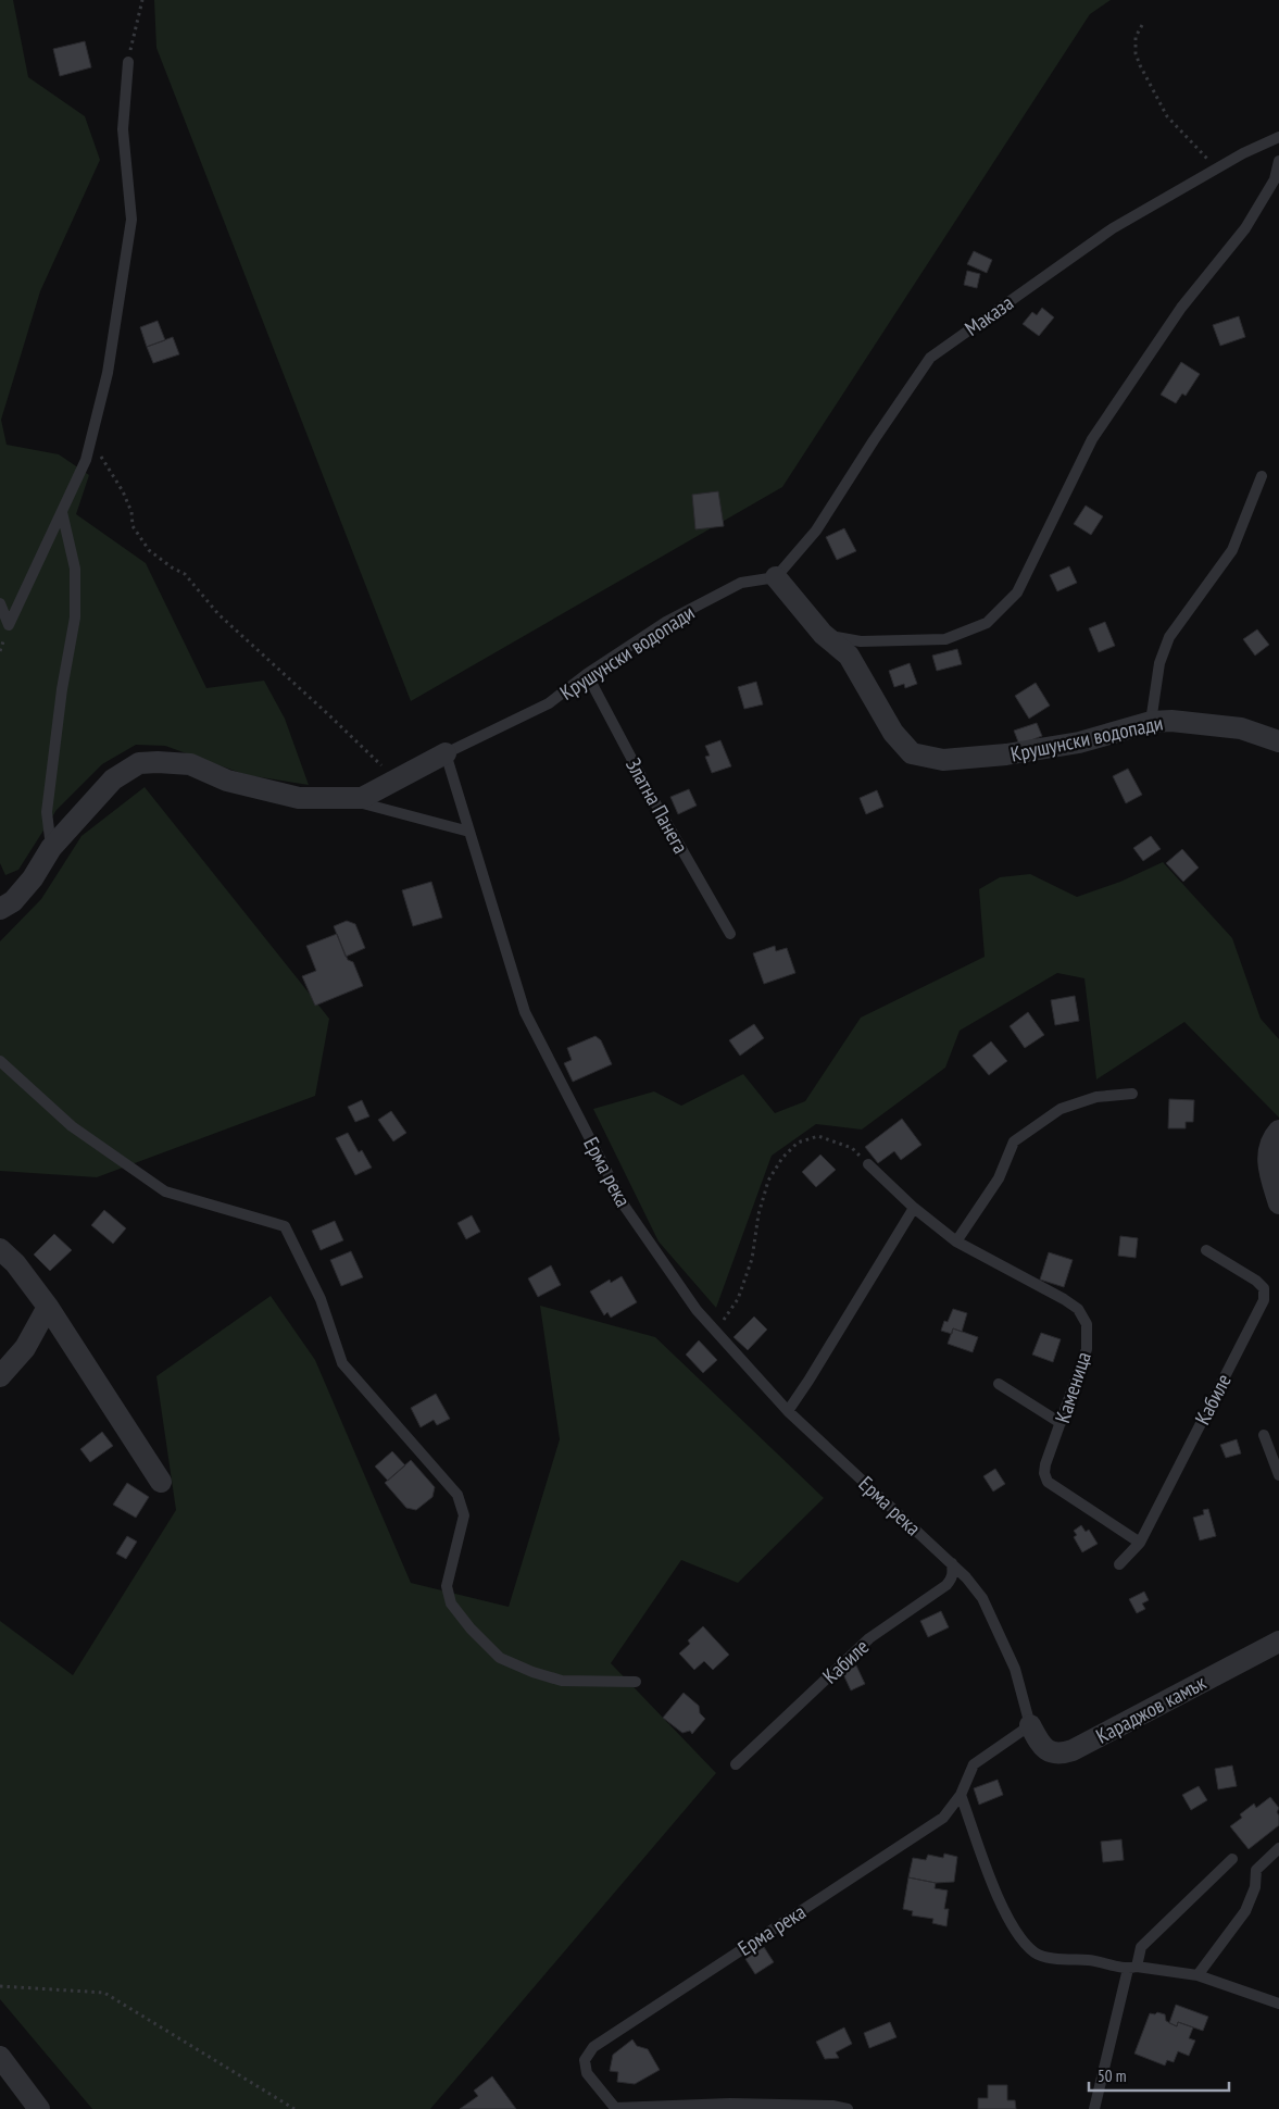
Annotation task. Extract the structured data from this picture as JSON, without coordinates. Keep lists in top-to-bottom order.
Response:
{
  "streets": {
    "street": ["Крушунски водопади", "Караджов камък"],
    "lane": [
      "Маказа",
      "Златна Панега",
      "Ерма река",
      "Каменица",
      "Кабиле"
    ]
  },
  "crossings": [
    ["Маказа", "Крушунски водопади"],
    ["Крушунски водопади", "Златна Панега"],
    ["Крушунски водопади", "Ерма река"],
    ["Ерма река", "Кабиле"],
    ["Ерма река", "Караджов камък"],
    ["Каменица", "Кабиле"]
  ],
  "scale_bar": "50 m"
}
